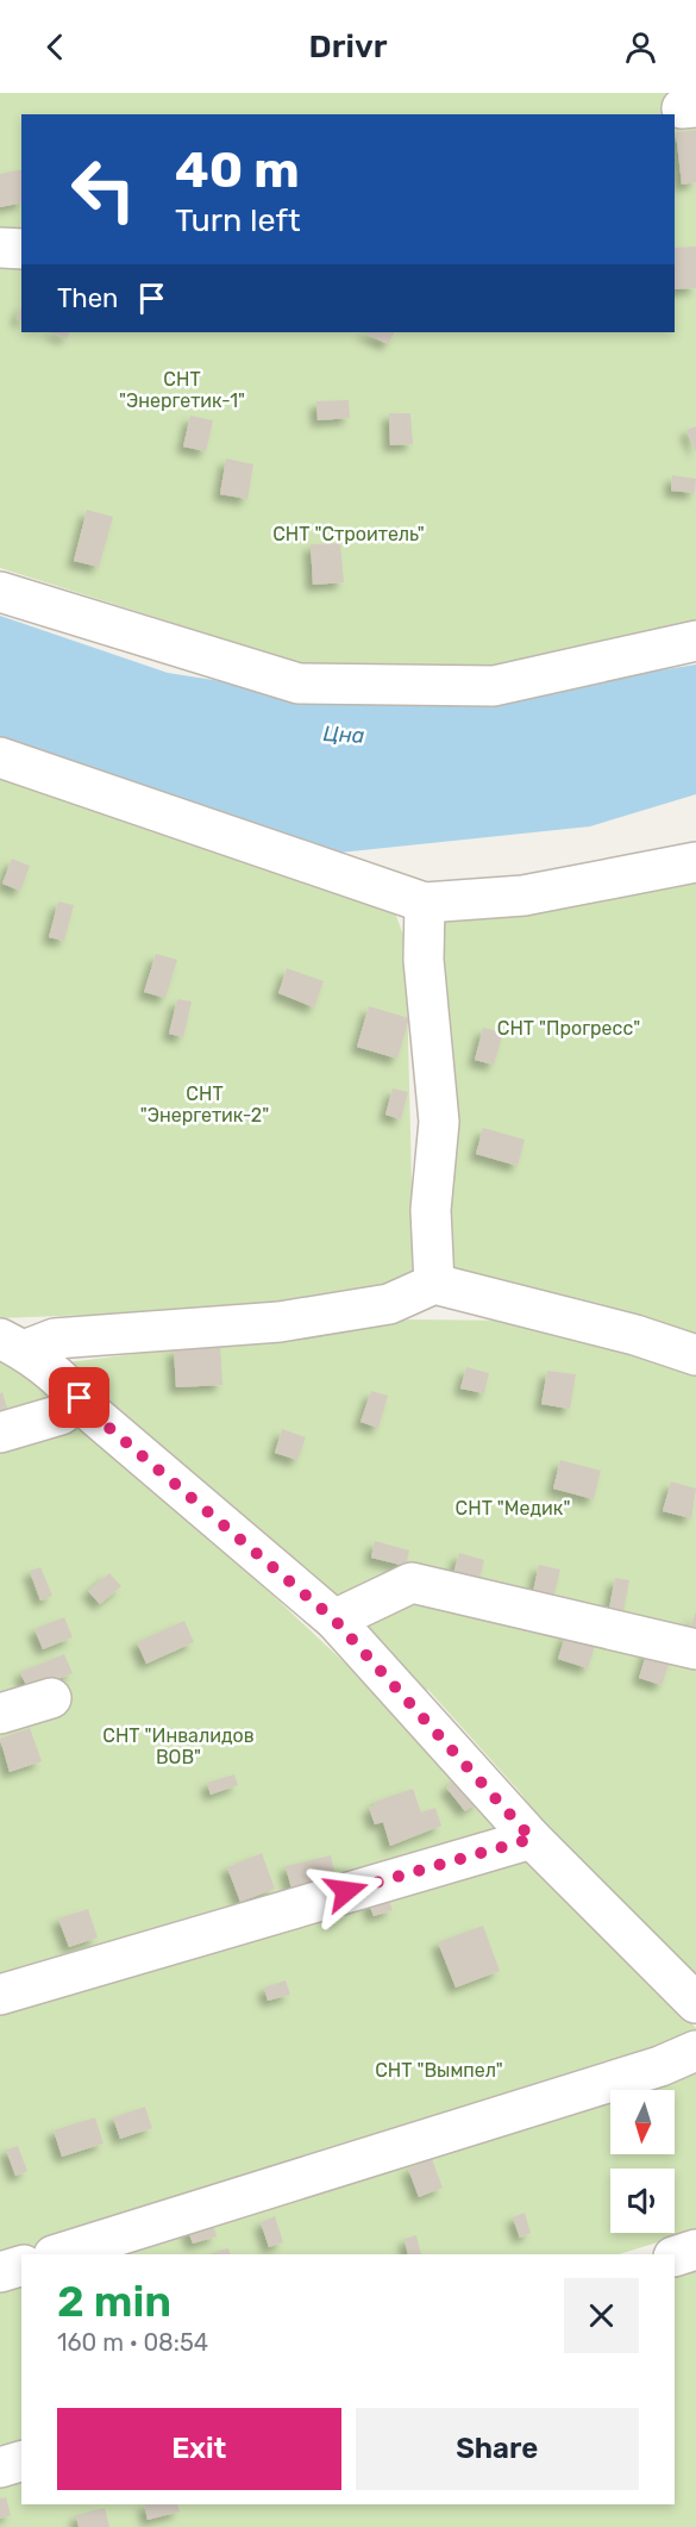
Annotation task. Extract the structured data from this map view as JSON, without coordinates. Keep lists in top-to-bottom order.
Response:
{
  "water": ["Цна"],
  "parks": [
    "СНТ \"Энергетик-1\"",
    "СНТ \"Строитель\"",
    "СНТ \"Прогресс\"",
    "СНТ \"Энергетик-2\"",
    "СНТ \"Медик\"",
    "СНТ \"Инвалидов ВОВ\"",
    "СНТ \"Вымпел\""
  ],
  "north": "bottom",
  "page": {
    "header": "Drivr",
    "turn": ["40 m", "Turn left"],
    "then": "Then",
    "heading": ["2 min", "160 m · 08:54"],
    "buttons": ["Exit", "Share"]
  }
}
